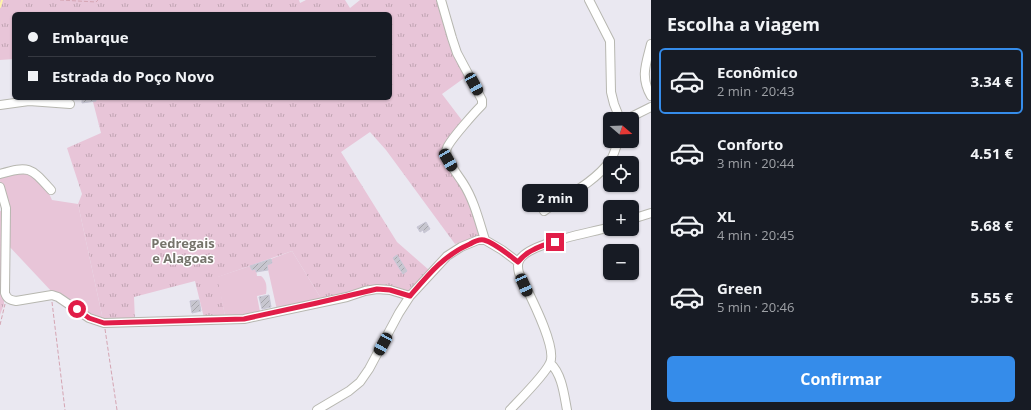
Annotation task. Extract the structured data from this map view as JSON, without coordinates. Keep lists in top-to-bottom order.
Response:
{
  "districts": ["Pedregais e Alagoas"],
  "north": "right",
  "page": {
    "heading": "Escolha a viagem",
    "banner": ["Embarque", "Estrada do Poço Novo"],
    "list": [
      {
        "name": "Econômico",
        "note": "2 min · 20:43",
        "value": "3.34 €"
      },
      {
        "name": "Conforto",
        "note": "3 min · 20:44",
        "value": "4.51 €"
      },
      {
        "name": "XL",
        "note": "4 min · 20:45",
        "value": "5.68 €"
      },
      {
        "name": "Green",
        "note": "5 min · 20:46",
        "value": "5.55 €"
      }
    ],
    "map_buttons": ["+", "−"],
    "bubble": "2 min",
    "buttons": "Confirmar"
  }
}
